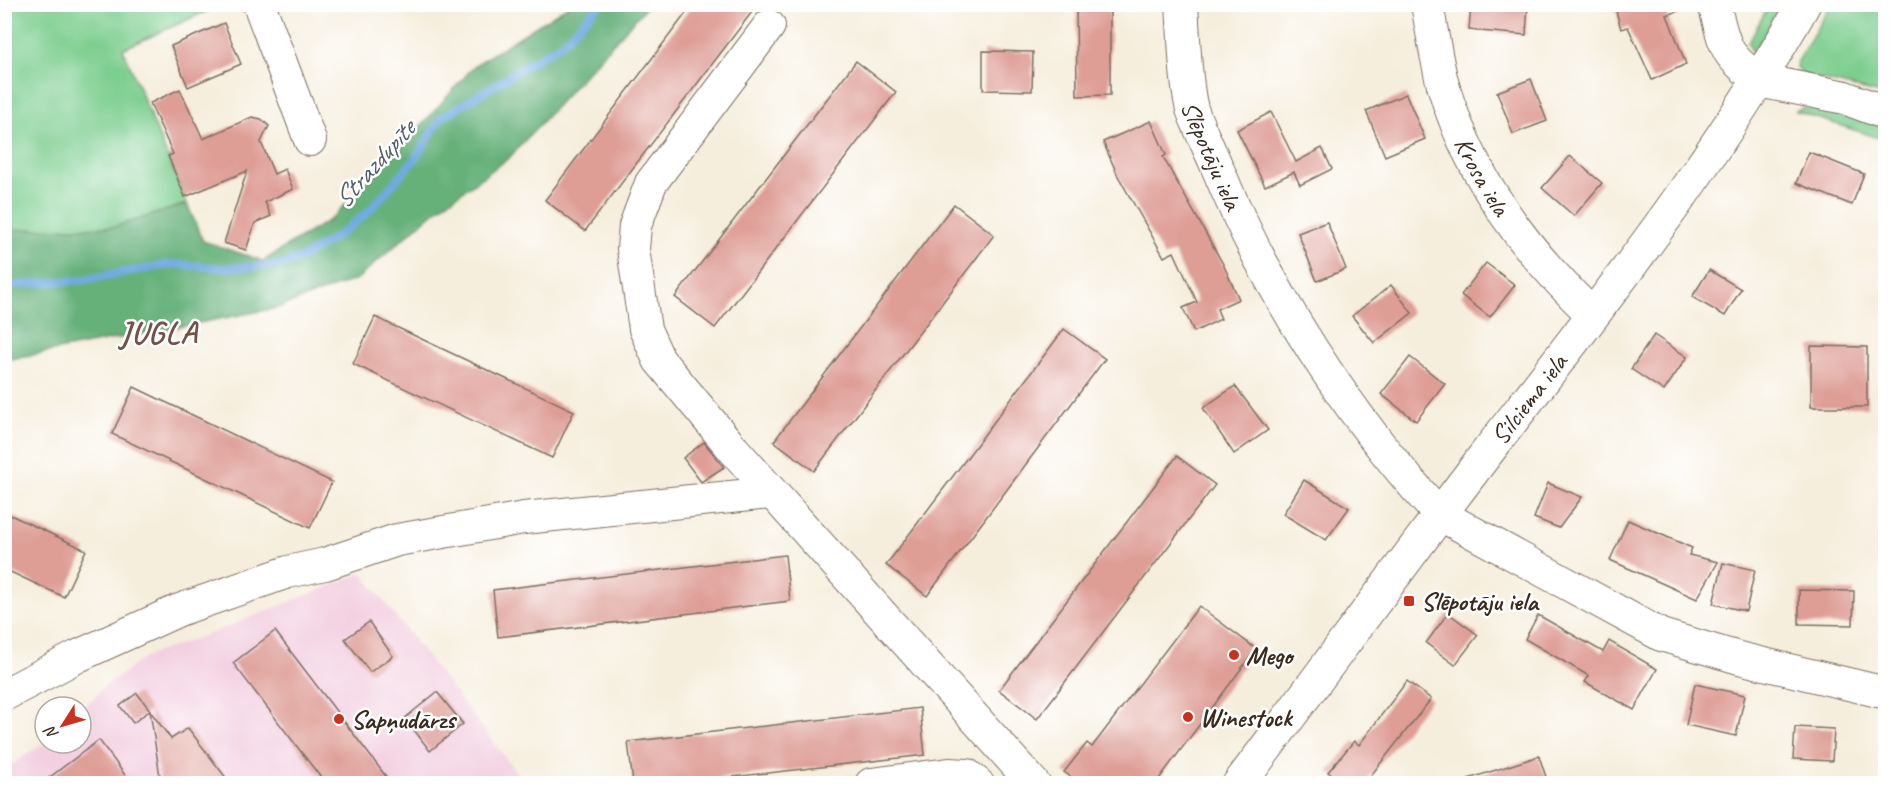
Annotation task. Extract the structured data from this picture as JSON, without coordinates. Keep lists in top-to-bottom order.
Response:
{
  "streets": {
    "street": ["Slēpotāju iela", "Krosa iela", "Silciema iela"]
  },
  "crossings": [
    ["Slēpotāju iela", "Silciema iela"],
    ["Krosa iela", "Silciema iela"]
  ],
  "districts": ["JUGLA"],
  "water": ["Strazdupīte"],
  "places": {
    "transit": ["Slēpotāju iela"],
    "other": ["Mego", "Winestock", "Sapņudārzs"]
  },
  "north": "bottom left"
}
